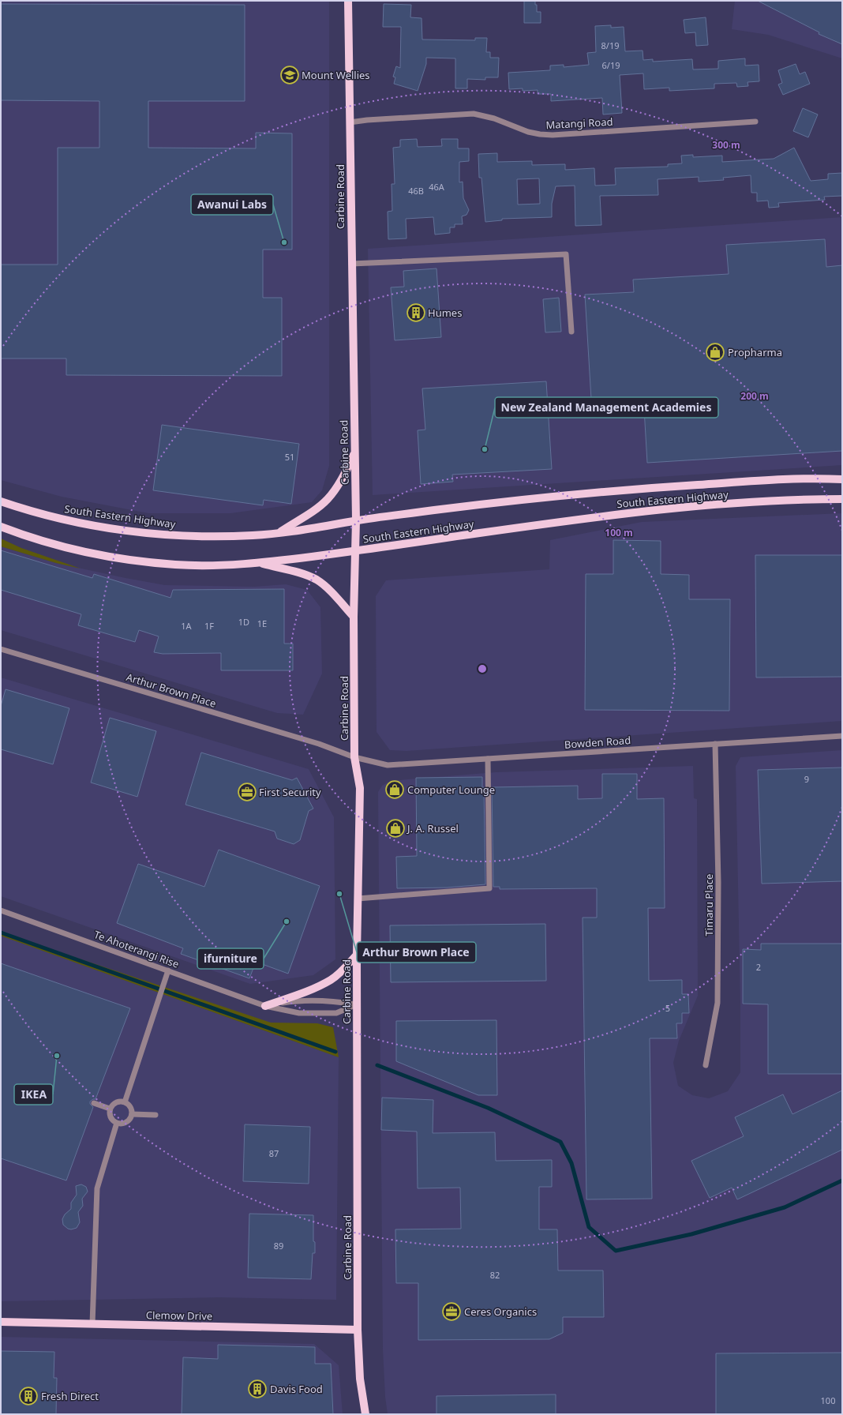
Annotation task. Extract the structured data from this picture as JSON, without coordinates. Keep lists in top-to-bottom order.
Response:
{
  "streets": {
    "main road": ["Carbine Road", "South Eastern Highway", "Clemow Drive"],
    "street": [
      "Matangi Road",
      "Arthur Brown Place",
      "Bowden Road",
      "Timaru Place",
      "Te Ahoterangi Rise"
    ]
  },
  "crossings": [
    ["Matangi Road", "Carbine Road"],
    ["Carbine Road", "South Eastern Highway"],
    ["Carbine Road", "Arthur Brown Place"],
    ["Carbine Road", "Bowden Road"],
    ["Carbine Road", "Te Ahoterangi Rise"],
    ["Carbine Road", "Clemow Drive"],
    ["Arthur Brown Place", "Bowden Road"],
    ["Bowden Road", "Timaru Place"]
  ],
  "places": {
    "school or university": ["Mount Wellies"],
    "other": [
      "Awanui Labs",
      "New Zealand Management Academies",
      "Arthur Brown Place",
      "ifurniture",
      "IKEA"
    ],
    "building": ["Humes", "Davis Food", "Fresh Direct"],
    "shop": ["Propharma", "Computer Lounge", "J. A. Russel"],
    "office": ["First Security", "Ceres Organics"]
  },
  "house_numbers": [
    "8/19",
    "6/19",
    "46A",
    "46B",
    "51",
    "1D",
    "1E",
    "1A",
    "1F",
    "9",
    "2",
    "5",
    "87",
    "89",
    "82",
    "100"
  ],
  "rings": ["300 m", "200 m", "100 m"]
}
